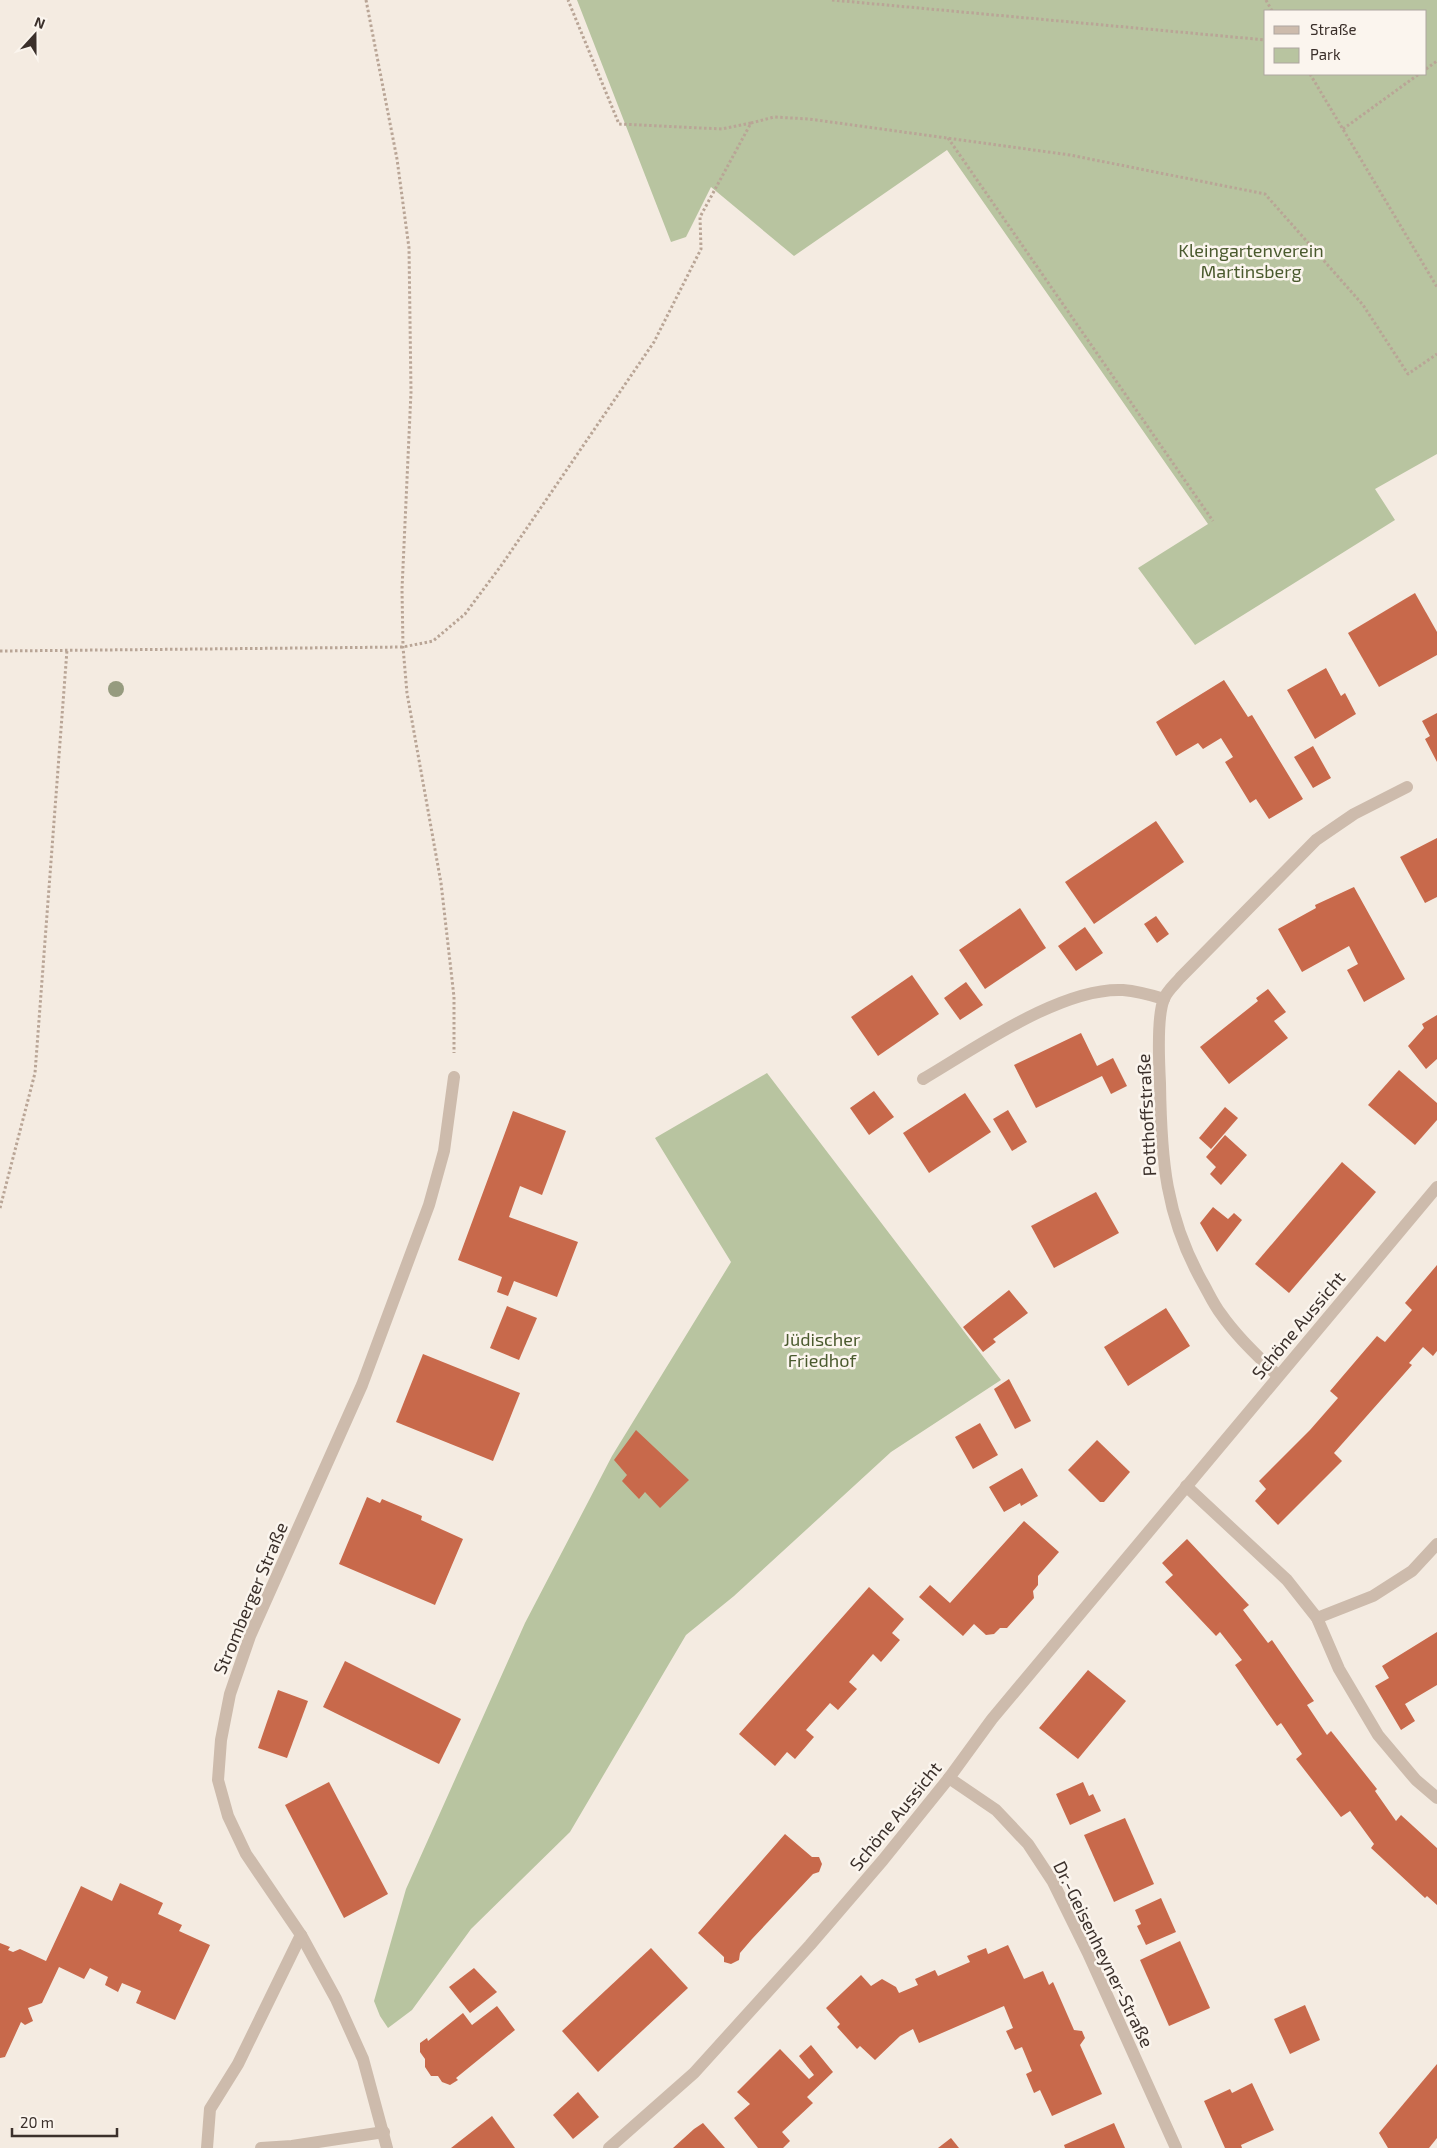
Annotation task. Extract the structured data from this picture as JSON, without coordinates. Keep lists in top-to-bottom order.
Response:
{
  "streets": {
    "street": [
      "Potthoffstraße",
      "Schöne Aussicht",
      "Stromberger Straße",
      "Dr.-Geisenheyner-Straße"
    ]
  },
  "crossings": [
    ["Potthoffstraße", "Schöne Aussicht"],
    ["Schöne Aussicht", "Dr.-Geisenheyner-Straße"]
  ],
  "parks": ["Kleingartenverein Martinsberg", "Jüdischer Friedhof"],
  "legend": ["Straße", "Park"],
  "scale_bar": "20 m",
  "north": "top"
}
